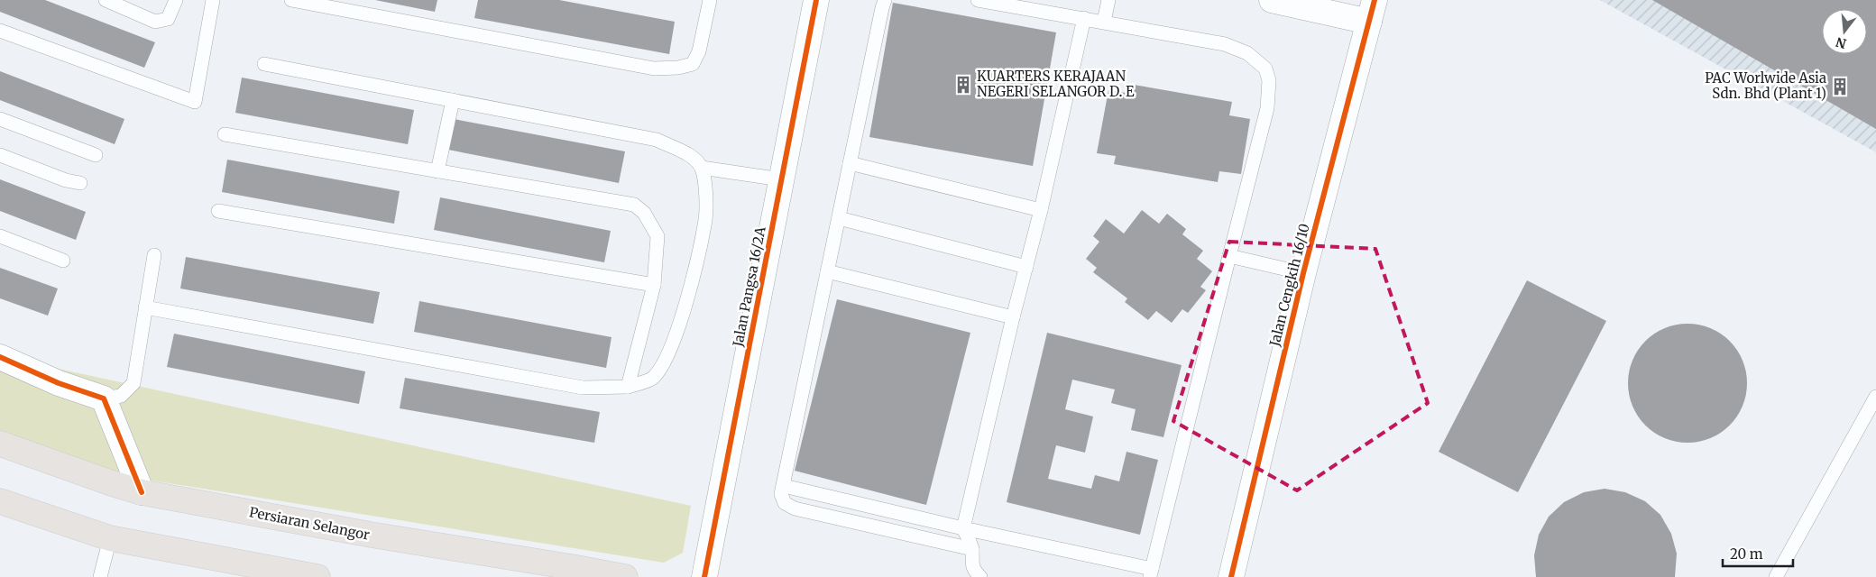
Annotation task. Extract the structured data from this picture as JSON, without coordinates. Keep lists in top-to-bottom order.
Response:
{
  "streets": {
    "main road": ["Persiaran Selangor"],
    "street": ["Jalan Cengkih 16/10", "Jalan Pangsa 16/2A"]
  },
  "places": {
    "building": ["KUARTERS KERAJAAN NEGERI SELANGOR D. E", "PAC Worlwide Asia Sdn. Bhd (Plant 1)"]
  },
  "scale_bar": "20 m",
  "north": "bottom"
}
